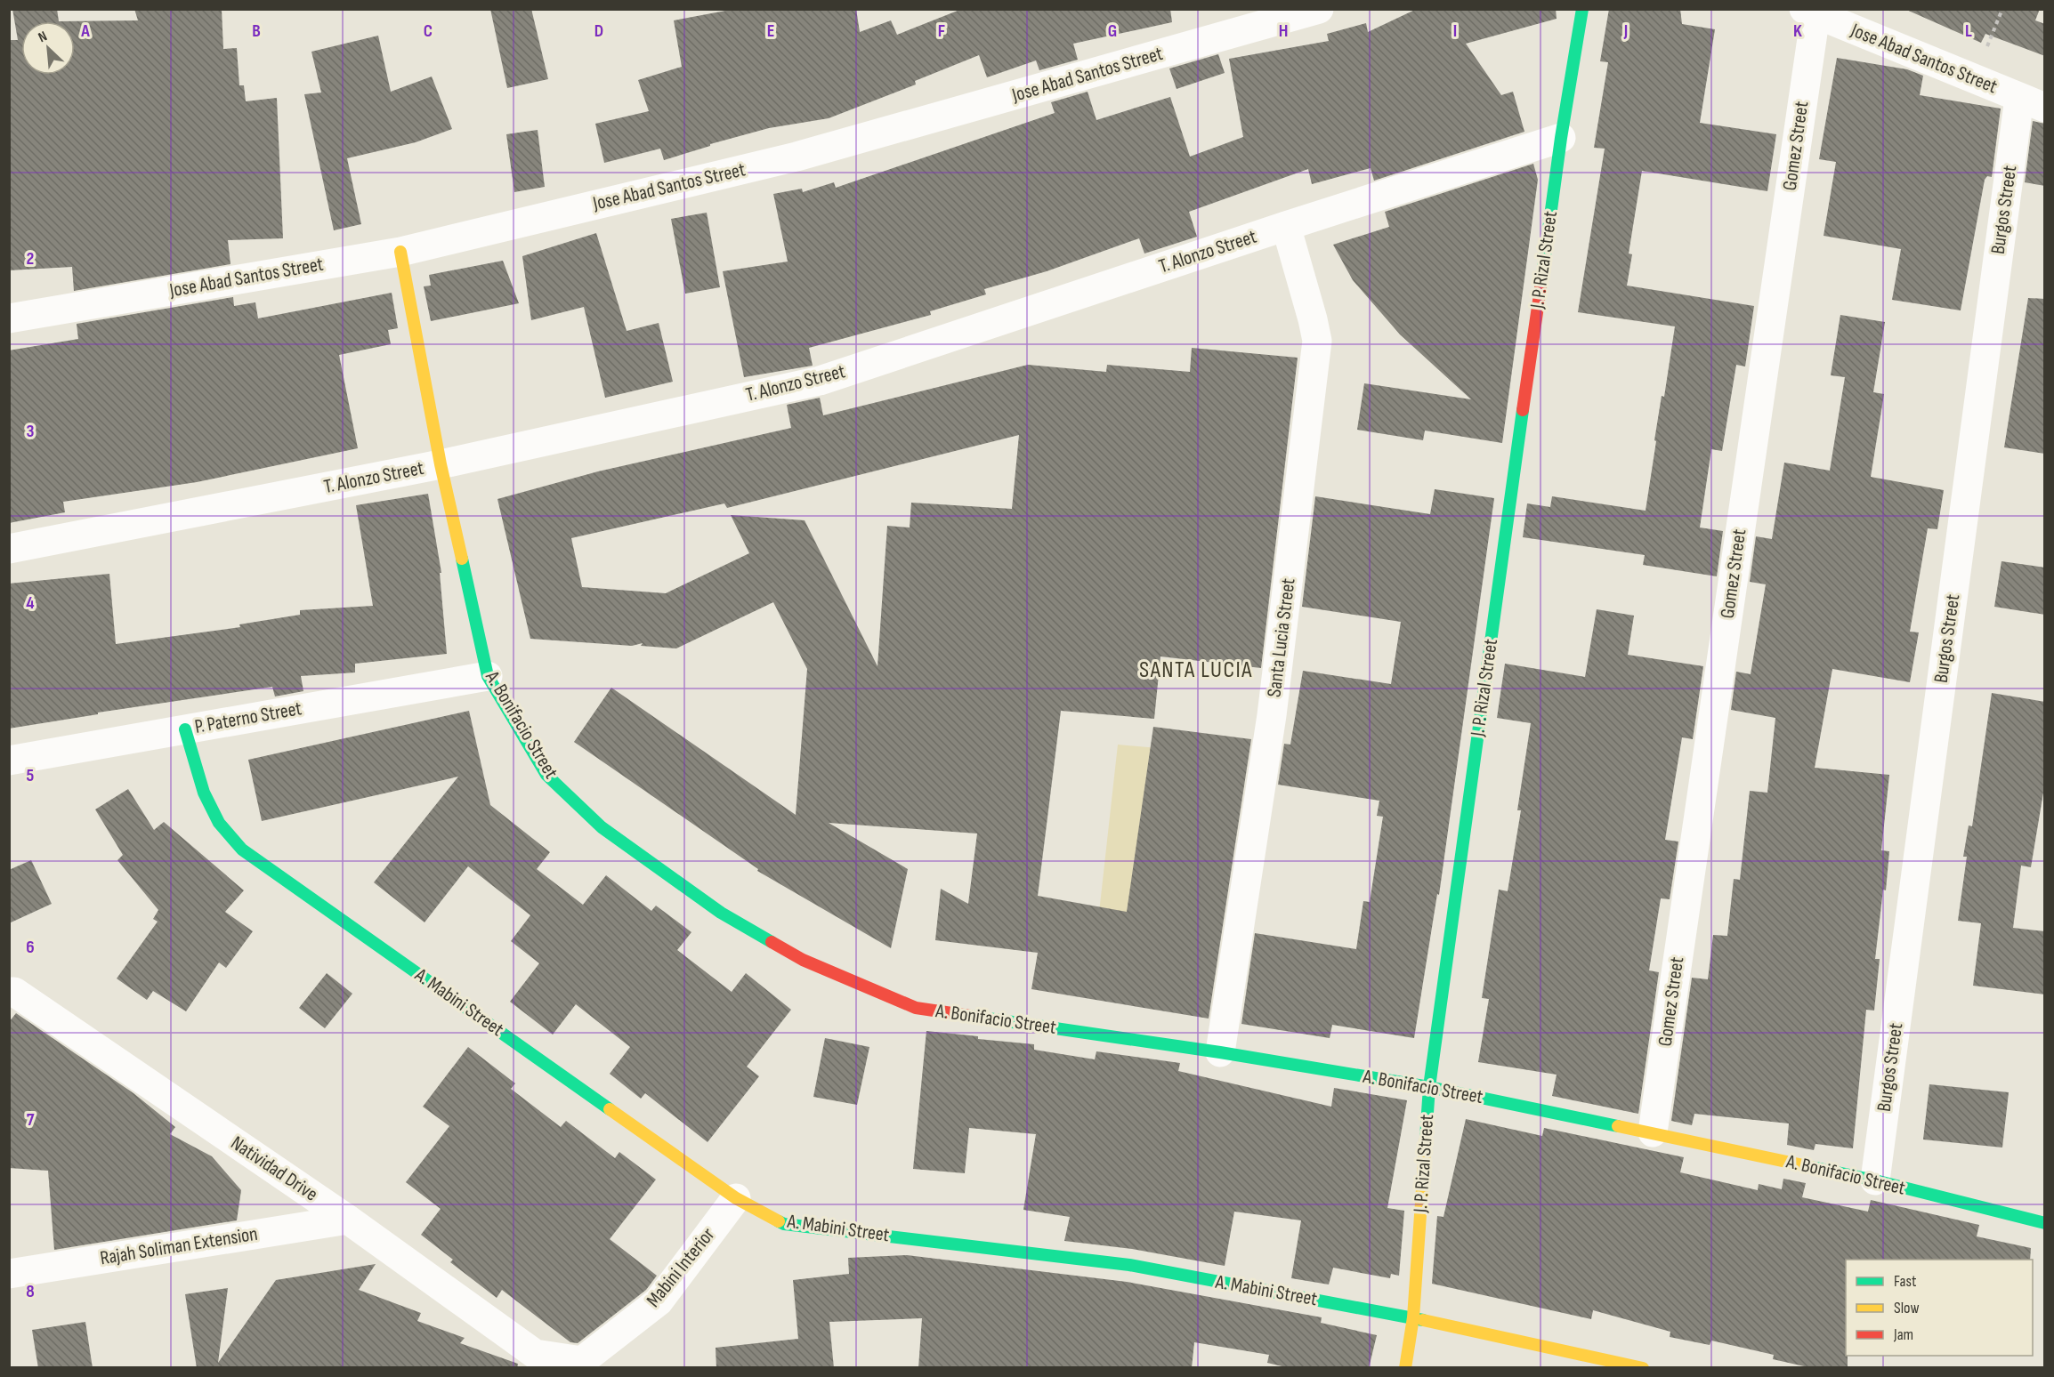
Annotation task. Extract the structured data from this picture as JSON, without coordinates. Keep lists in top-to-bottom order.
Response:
{
  "streets": {
    "street": [
      "Jose Abad Santos Street",
      "Gomez Street",
      "Burgos Street",
      "T. Alonzo Street",
      "J. P. Rizal Street",
      "Santa Lucia Street",
      "P. Paterno Street",
      "A. Bonifacio Street",
      "A. Mabini Street",
      "Natividad Drive",
      "Rajah Soliman Extension",
      "Mabini Interior"
    ]
  },
  "crossings": [
    ["Jose Abad Santos Street", "Gomez Street"],
    ["Jose Abad Santos Street", "Burgos Street"],
    ["Jose Abad Santos Street", "A. Bonifacio Street"],
    ["Gomez Street", "A. Bonifacio Street"],
    ["Burgos Street", "A. Bonifacio Street"],
    ["T. Alonzo Street", "J. P. Rizal Street"],
    ["T. Alonzo Street", "Santa Lucia Street"],
    ["T. Alonzo Street", "A. Bonifacio Street"],
    ["J. P. Rizal Street", "A. Bonifacio Street"],
    ["J. P. Rizal Street", "A. Mabini Street"],
    ["Santa Lucia Street", "A. Bonifacio Street"],
    ["P. Paterno Street", "A. Bonifacio Street"],
    ["P. Paterno Street", "A. Mabini Street"],
    ["A. Mabini Street", "Mabini Interior"],
    ["Natividad Drive", "Rajah Soliman Extension"],
    ["Natividad Drive", "Mabini Interior"]
  ],
  "districts": ["SANTA LUCIA"],
  "legend": ["Fast", "Slow", "Jam"],
  "north": "top left",
  "grid": {
    "columns": [
      "A",
      "B",
      "C",
      "D",
      "E",
      "F",
      "G",
      "H",
      "I",
      "J",
      "K",
      "L"
    ],
    "rows": [
      "2",
      "3",
      "4",
      "5",
      "6",
      "7",
      "8"
    ]
  }
}
